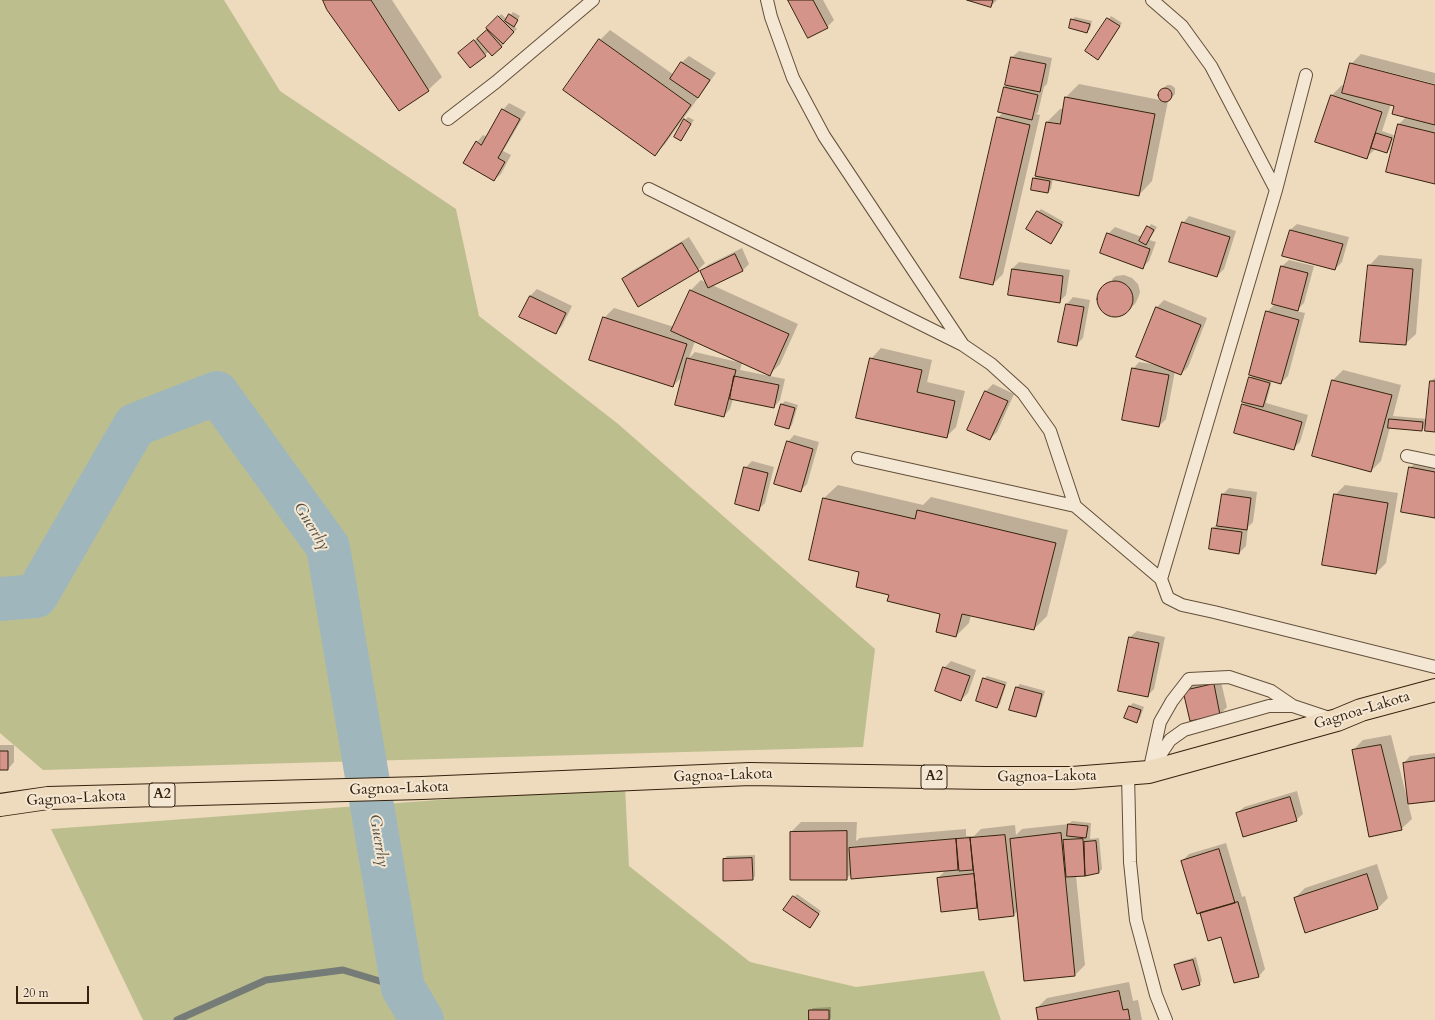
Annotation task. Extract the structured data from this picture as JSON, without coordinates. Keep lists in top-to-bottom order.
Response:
{
  "streets": {
    "main road": ["Gagnoa-Lakota", "A2"]
  },
  "water": ["Guerrhy"],
  "scale_bar": "20 m"
}
